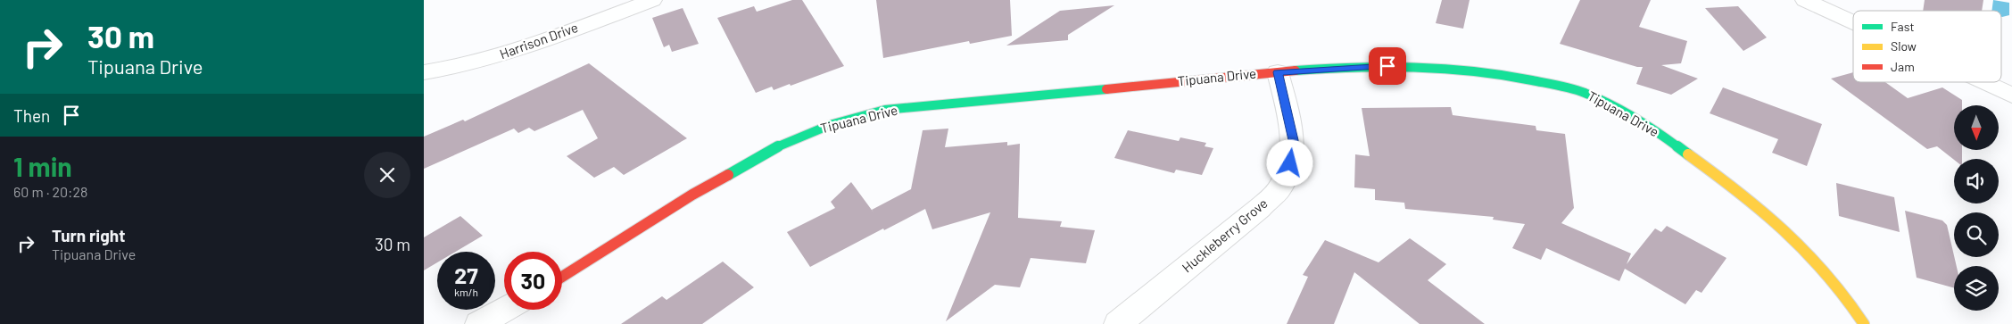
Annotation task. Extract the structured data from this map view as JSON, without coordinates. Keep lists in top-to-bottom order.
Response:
{
  "streets": {
    "street": ["Harrison Drive", "Tipuana Drive", "Huckleberry Grove"]
  },
  "crossings": [
    ["Tipuana Drive", "Huckleberry Grove"]
  ],
  "legend": ["Fast", "Slow", "Jam"],
  "north": "bottom",
  "page": {
    "turn": ["30 m", "Tipuana Drive"],
    "then": "Then",
    "heading": ["1 min", "60 m · 20:28"],
    "list": [
      {
        "name": "Turn right",
        "note": "Tipuana Drive",
        "value": "30 m"
      }
    ],
    "speed": "27 km/h",
    "limit": "30"
  }
}
